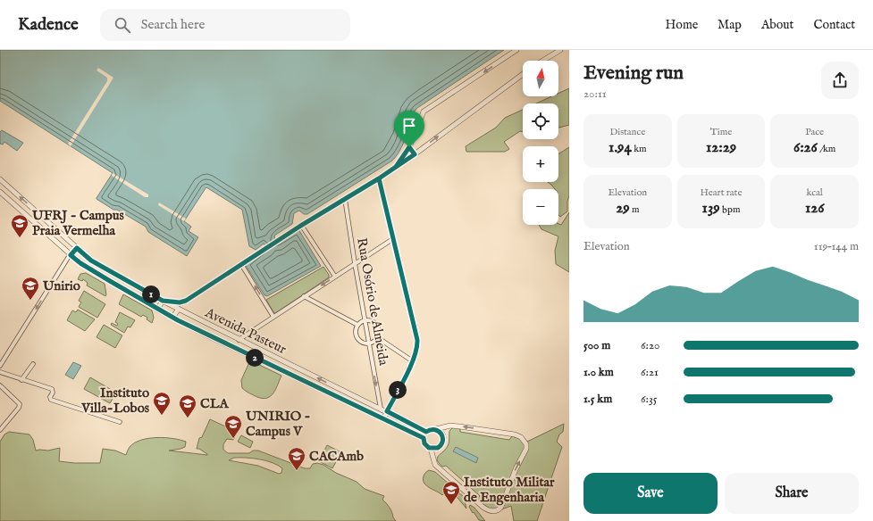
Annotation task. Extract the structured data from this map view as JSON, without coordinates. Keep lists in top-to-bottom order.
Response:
{
  "streets": {
    "street": ["Rua Osório de Almeida", "Avenida Pasteur"]
  },
  "crossings": [
    ["Rua Osório de Almeida", "Avenida Pasteur"]
  ],
  "places": {
    "school or university": [
      "UFRJ - Campus Praia Vermelha",
      "Unirio",
      "Instituto Villa-Lobos",
      "CLA",
      "UNIRIO - Campus V",
      "CACAmb",
      "Instituto Militar de Engenharia"
    ]
  },
  "north": "top",
  "page": {
    "header": "Kadence",
    "search": "Search here",
    "nav": [
      "Home",
      "Map",
      "About",
      "Contact"
    ],
    "heading": ["Evening run", "20:11"],
    "map_buttons": ["+", "−"],
    "stats": [
      ["Distance", "1.94 km"],
      ["Time", "12:29"],
      ["Pace", "6:26 /km"],
      ["Elevation", "29 m"],
      ["Heart rate", "139 bpm"],
      ["kcal", "126"]
    ],
    "chart": ["Elevation", "119–144 m"],
    "pins": ["1", "2", "3"],
    "list": [
      {
        "name": "500 m",
        "note": "6:20"
      },
      {
        "name": "1.0 km",
        "note": "6:21"
      },
      {
        "name": "1.5 km",
        "note": "6:35"
      }
    ],
    "buttons": ["Save", "Share"]
  }
}
